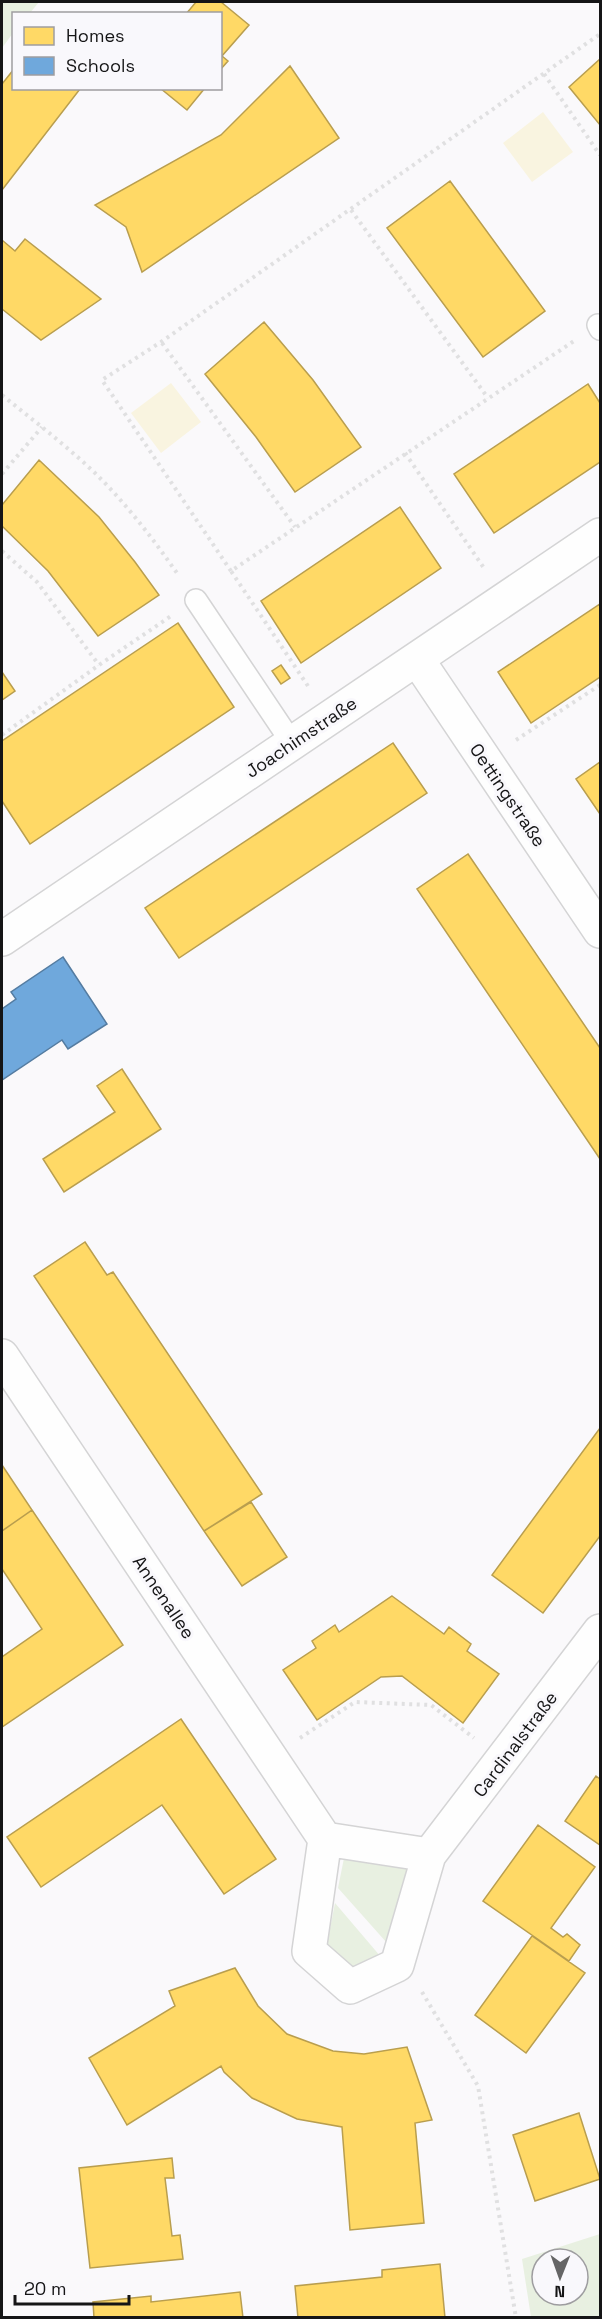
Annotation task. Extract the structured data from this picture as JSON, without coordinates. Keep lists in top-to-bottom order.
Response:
{
  "streets": {
    "street": [
      "Joachimstraße",
      "Oettingstraße",
      "Annenallee",
      "Cardinalstraße"
    ]
  },
  "crossings": [
    ["Joachimstraße", "Oettingstraße"]
  ],
  "legend": ["Homes", "Schools"],
  "scale_bar": "20 m",
  "north": "bottom"
}
